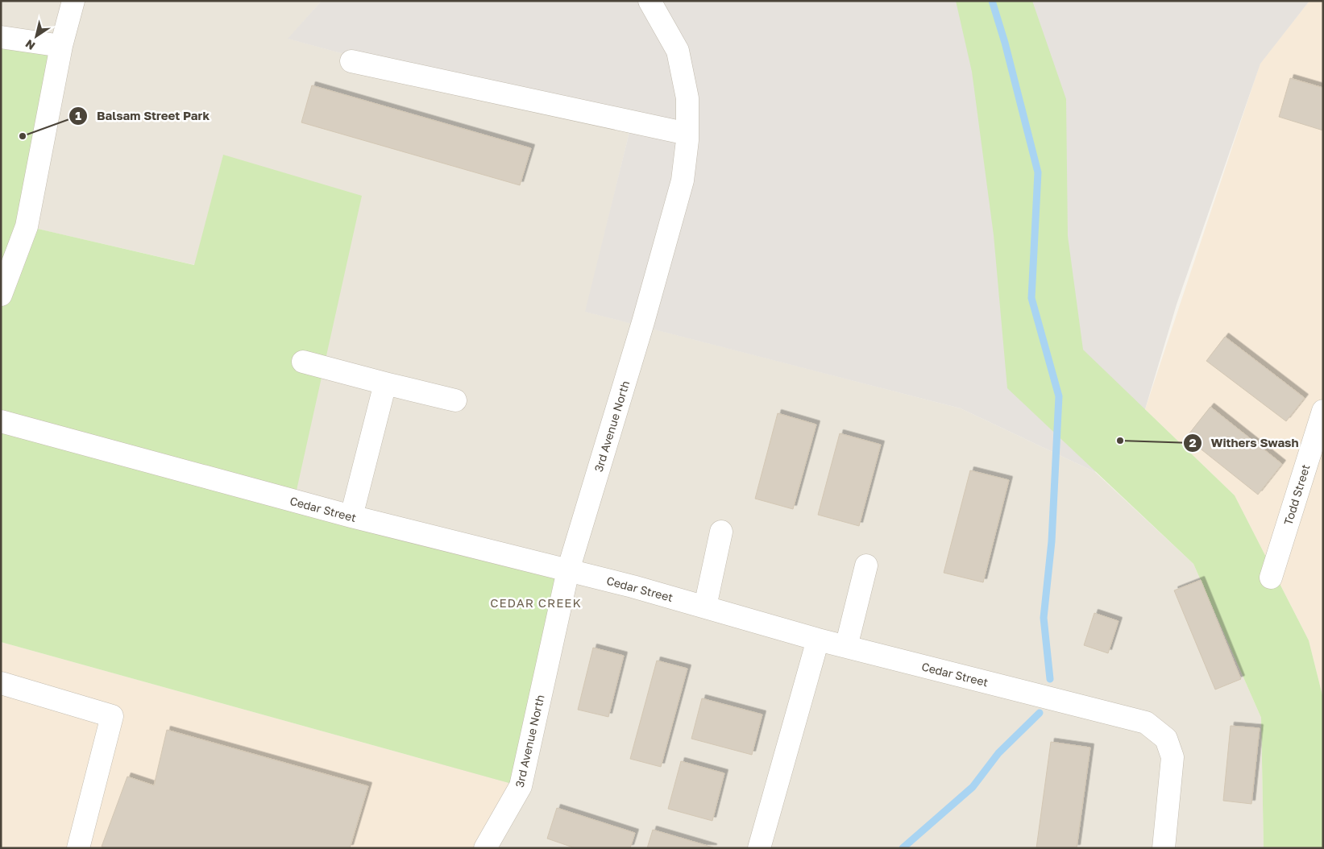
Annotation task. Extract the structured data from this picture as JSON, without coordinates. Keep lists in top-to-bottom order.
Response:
{
  "streets": {
    "street": ["3rd Avenue North", "Todd Street", "Cedar Street"]
  },
  "crossings": [
    ["3rd Avenue North", "Cedar Street"]
  ],
  "districts": ["CEDAR CREEK"],
  "places": ["Balsam Street Park", "Withers Swash"],
  "north": "bottom left"
}
